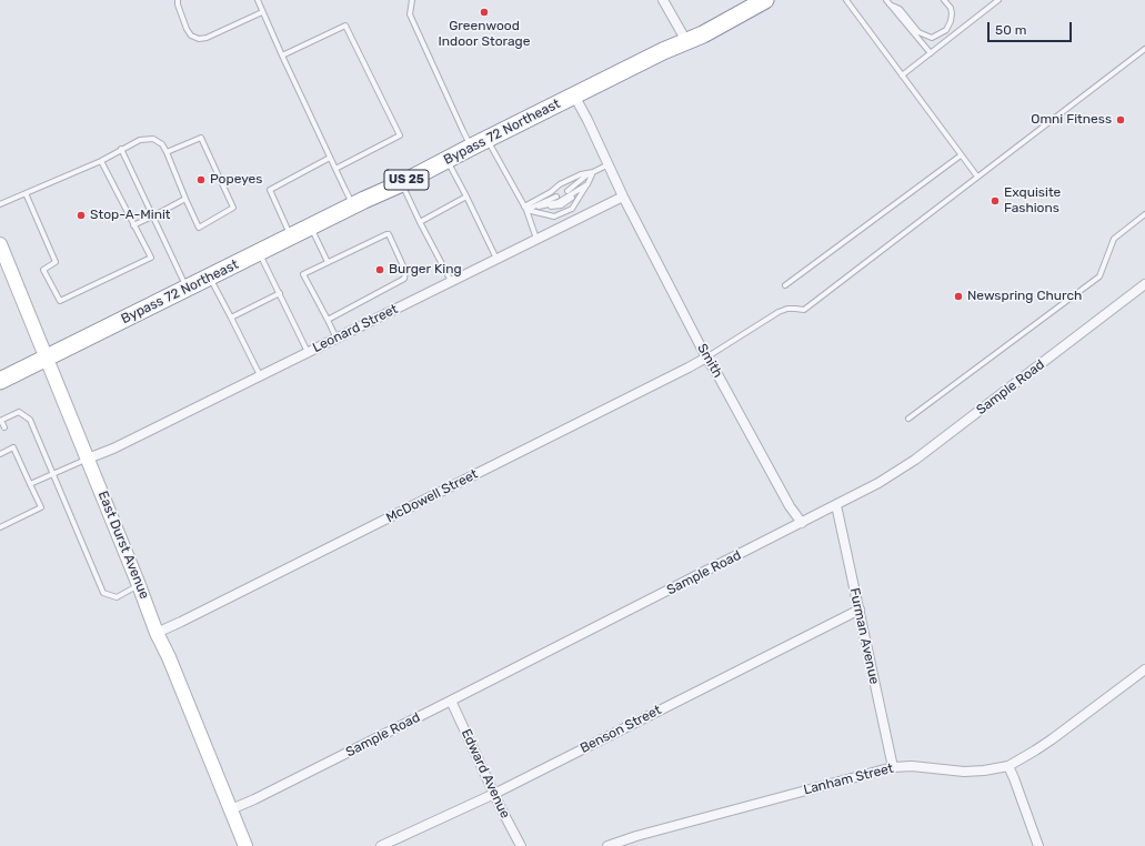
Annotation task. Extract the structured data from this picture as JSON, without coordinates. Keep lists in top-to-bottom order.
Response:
{
  "streets": {
    "highway": ["Bypass 72 Northeast", "US 25"],
    "street": [
      "Leonard Street",
      "Smith",
      "Sample Road",
      "McDowell Street",
      "East Durst Avenue",
      "Furman Avenue",
      "Benson Street",
      "Edward Avenue",
      "Lanham Street"
    ]
  },
  "crossings": [
    ["Bypass 72 Northeast", "US 25"],
    ["Bypass 72 Northeast", "Smith"],
    ["Bypass 72 Northeast", "East Durst Avenue"],
    ["US 25", "East Durst Avenue"],
    ["Leonard Street", "Smith"],
    ["Leonard Street", "East Durst Avenue"],
    ["Smith", "Sample Road"],
    ["Smith", "McDowell Street"],
    ["Sample Road", "East Durst Avenue"],
    ["Sample Road", "Furman Avenue"],
    ["Sample Road", "Edward Avenue"],
    ["McDowell Street", "East Durst Avenue"],
    ["Furman Avenue", "Benson Street"],
    ["Furman Avenue", "Lanham Street"],
    ["Benson Street", "Edward Avenue"]
  ],
  "places": [
    "Greenwood Indoor Storage",
    "Omni Fitness",
    "Popeyes",
    "Exquisite Fashions",
    "Stop-A-Minit",
    "Burger King",
    "Newspring Church"
  ],
  "scale_bar": "50 m"
}
